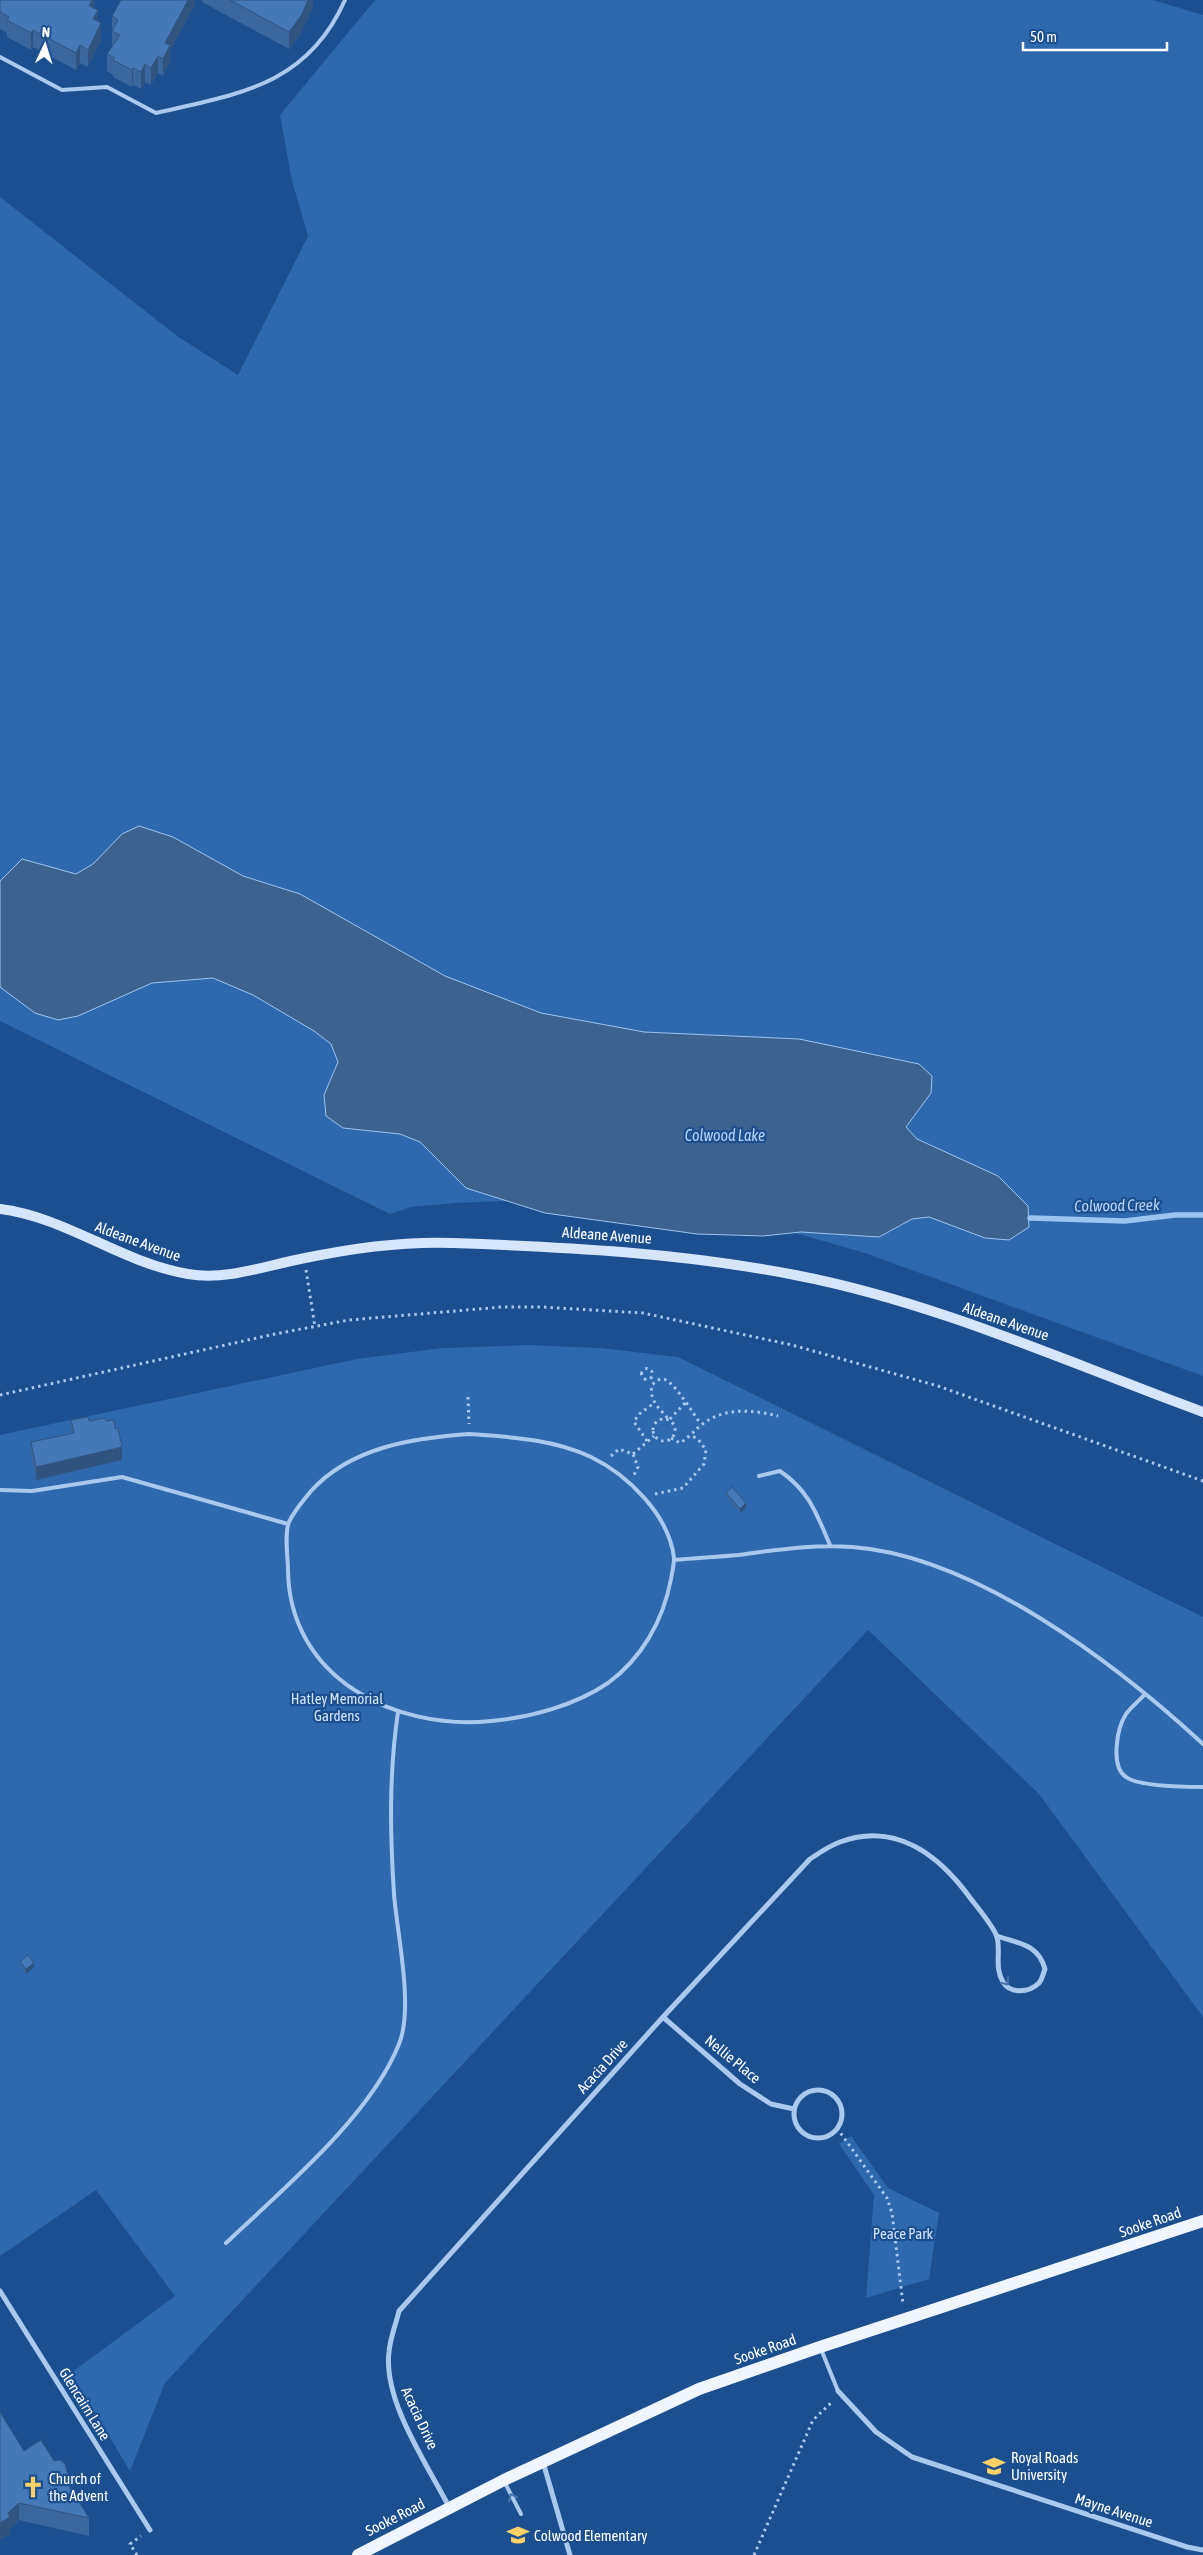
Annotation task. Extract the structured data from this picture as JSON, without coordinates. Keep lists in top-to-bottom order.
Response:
{
  "streets": {
    "main road": ["Sooke Road"],
    "street": [
      "Aldeane Avenue",
      "Nellie Place",
      "Acacia Drive",
      "Glencairn Lane",
      "Mayne Avenue"
    ]
  },
  "crossings": [
    ["Nellie Place", "Acacia Drive"],
    ["Acacia Drive", "Sooke Road"]
  ],
  "water": ["Colwood Lake", "Colwood Creek"],
  "parks": ["Hatley Memorial Gardens", "Peace Park"],
  "places": {
    "school or university": ["Royal Roads University", "Colwood Elementary"],
    "church": ["Church of the Advent"]
  },
  "scale_bar": "50 m",
  "north": "top"
}
